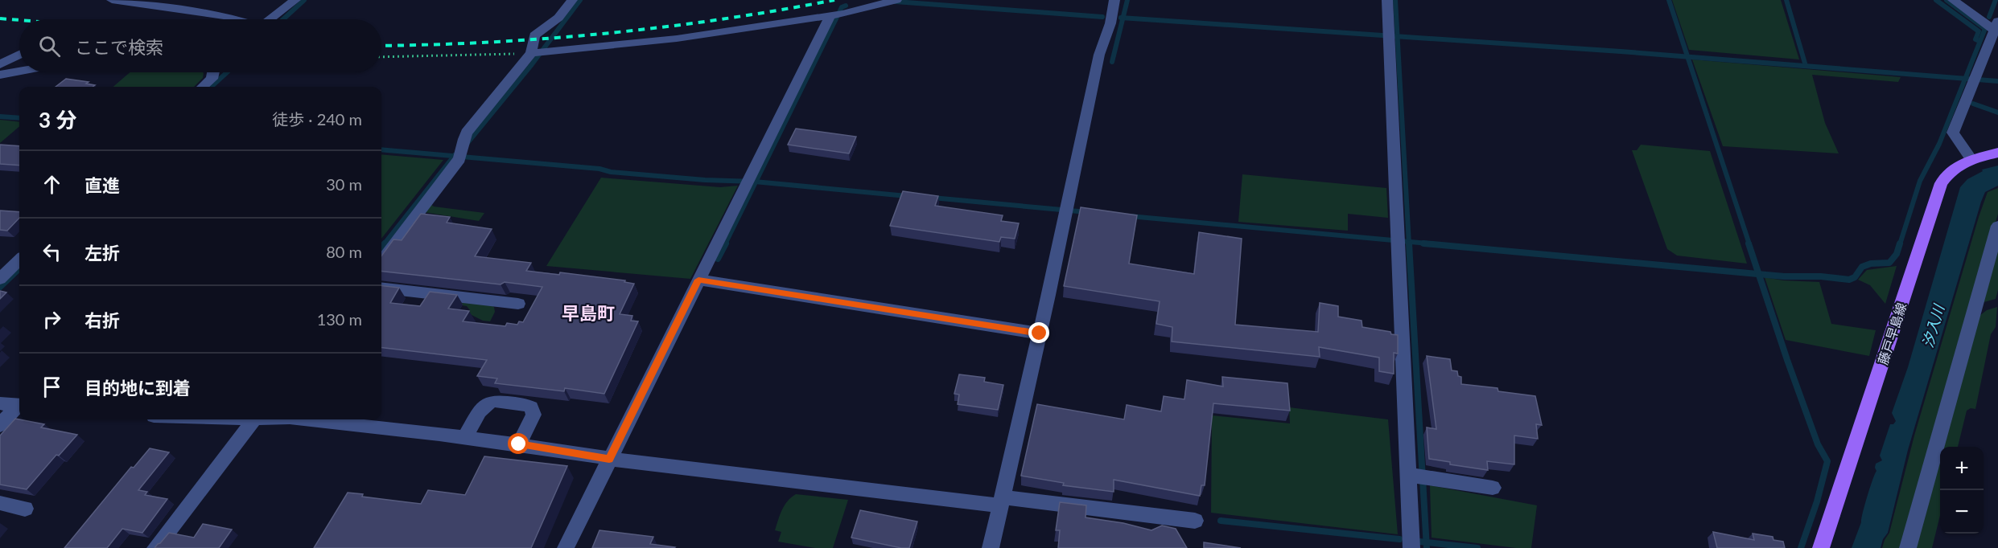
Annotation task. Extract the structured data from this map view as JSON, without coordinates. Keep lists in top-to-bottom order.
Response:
{
  "streets": {
    "main road": ["藤戸早島線"]
  },
  "districts": ["早島町"],
  "water": ["汐入川"],
  "page": {
    "search": "ここで検索",
    "heading": ["3 分", "徒歩 · 240 m"],
    "list": [
      ["直進", "30 m"],
      ["左折", "80 m"],
      ["右折", "130 m"],
      "目的地に到着"
    ],
    "map_buttons": ["+", "−"]
  }
}
